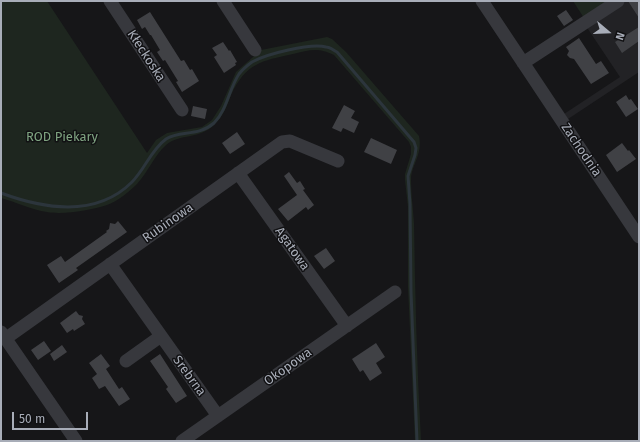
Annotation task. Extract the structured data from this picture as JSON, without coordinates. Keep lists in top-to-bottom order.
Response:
{
  "streets": {
    "street": [
      "Kłeckoska",
      "Zachodnia",
      "Rubinowa",
      "Agatowa",
      "Okopowa",
      "Srebrna"
    ]
  },
  "crossings": [
    ["Rubinowa", "Agatowa"],
    ["Rubinowa", "Srebrna"],
    ["Agatowa", "Okopowa"],
    ["Okopowa", "Srebrna"]
  ],
  "parks": ["ROD Piekary"],
  "scale_bar": "50 m",
  "north": "right"
}
